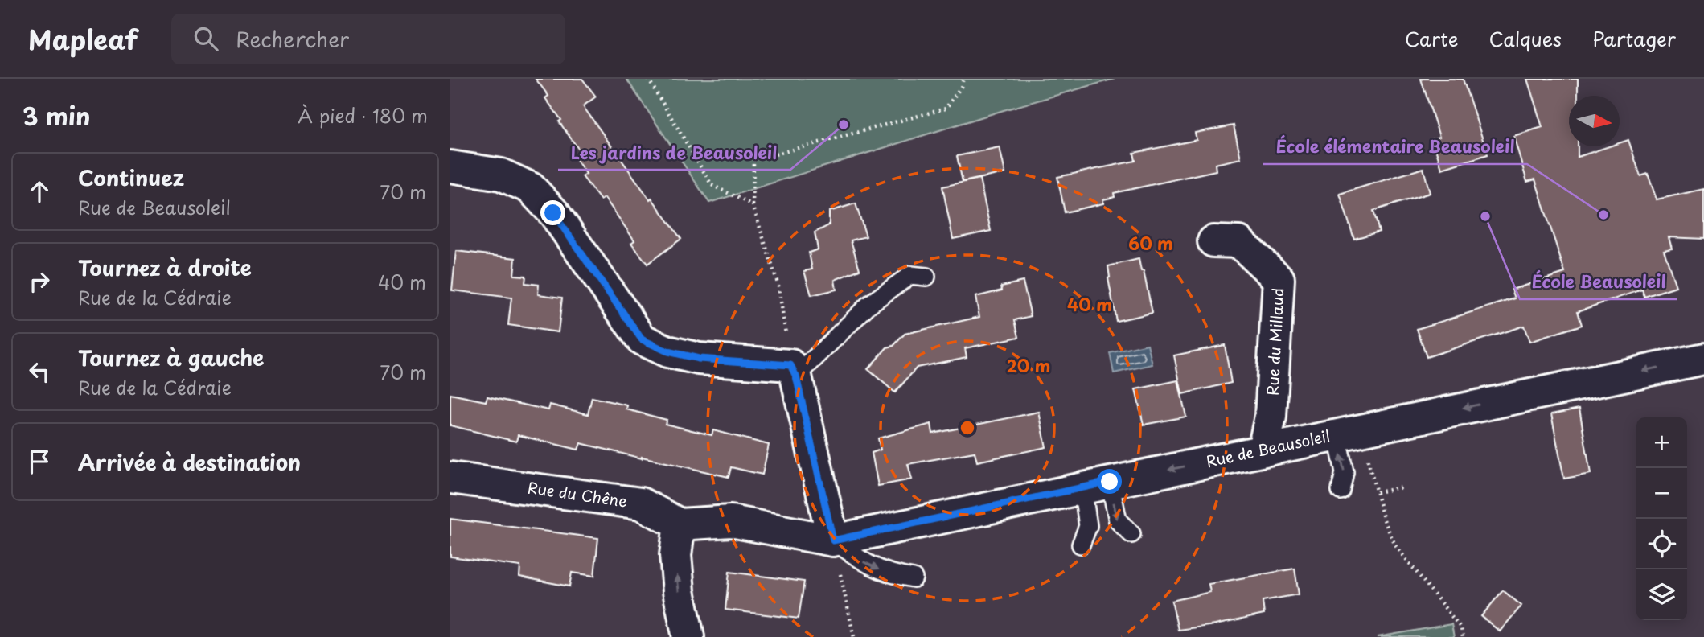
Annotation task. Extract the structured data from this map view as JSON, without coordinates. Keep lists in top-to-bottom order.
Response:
{
  "streets": {
    "street": ["Rue du Millaud", "Rue de Beausoleil", "Rue du Chêne"]
  },
  "crossings": [
    ["Rue du Millaud", "Rue de Beausoleil"]
  ],
  "one_way": ["Rue de Beausoleil"],
  "places": ["Les jardins de Beausoleil", "École élémentaire Beausoleil", "École Beausoleil"],
  "north": "right",
  "page": {
    "header": "Mapleaf",
    "search": "Rechercher",
    "nav": ["Carte", "Calques", "Partager"],
    "heading": ["3 min", "À pied · 180 m"],
    "list": [
      ["Continuez", "Rue de Beausoleil", "70 m"],
      ["Tournez à droite", "Rue de la Cédraie", "40 m"],
      ["Tournez à gauche", "Rue de la Cédraie", "70 m"],
      "Arrivée à destination"
    ],
    "map_buttons": ["+", "−"]
  },
  "rings": ["60 m", "40 m", "20 m"]
}
